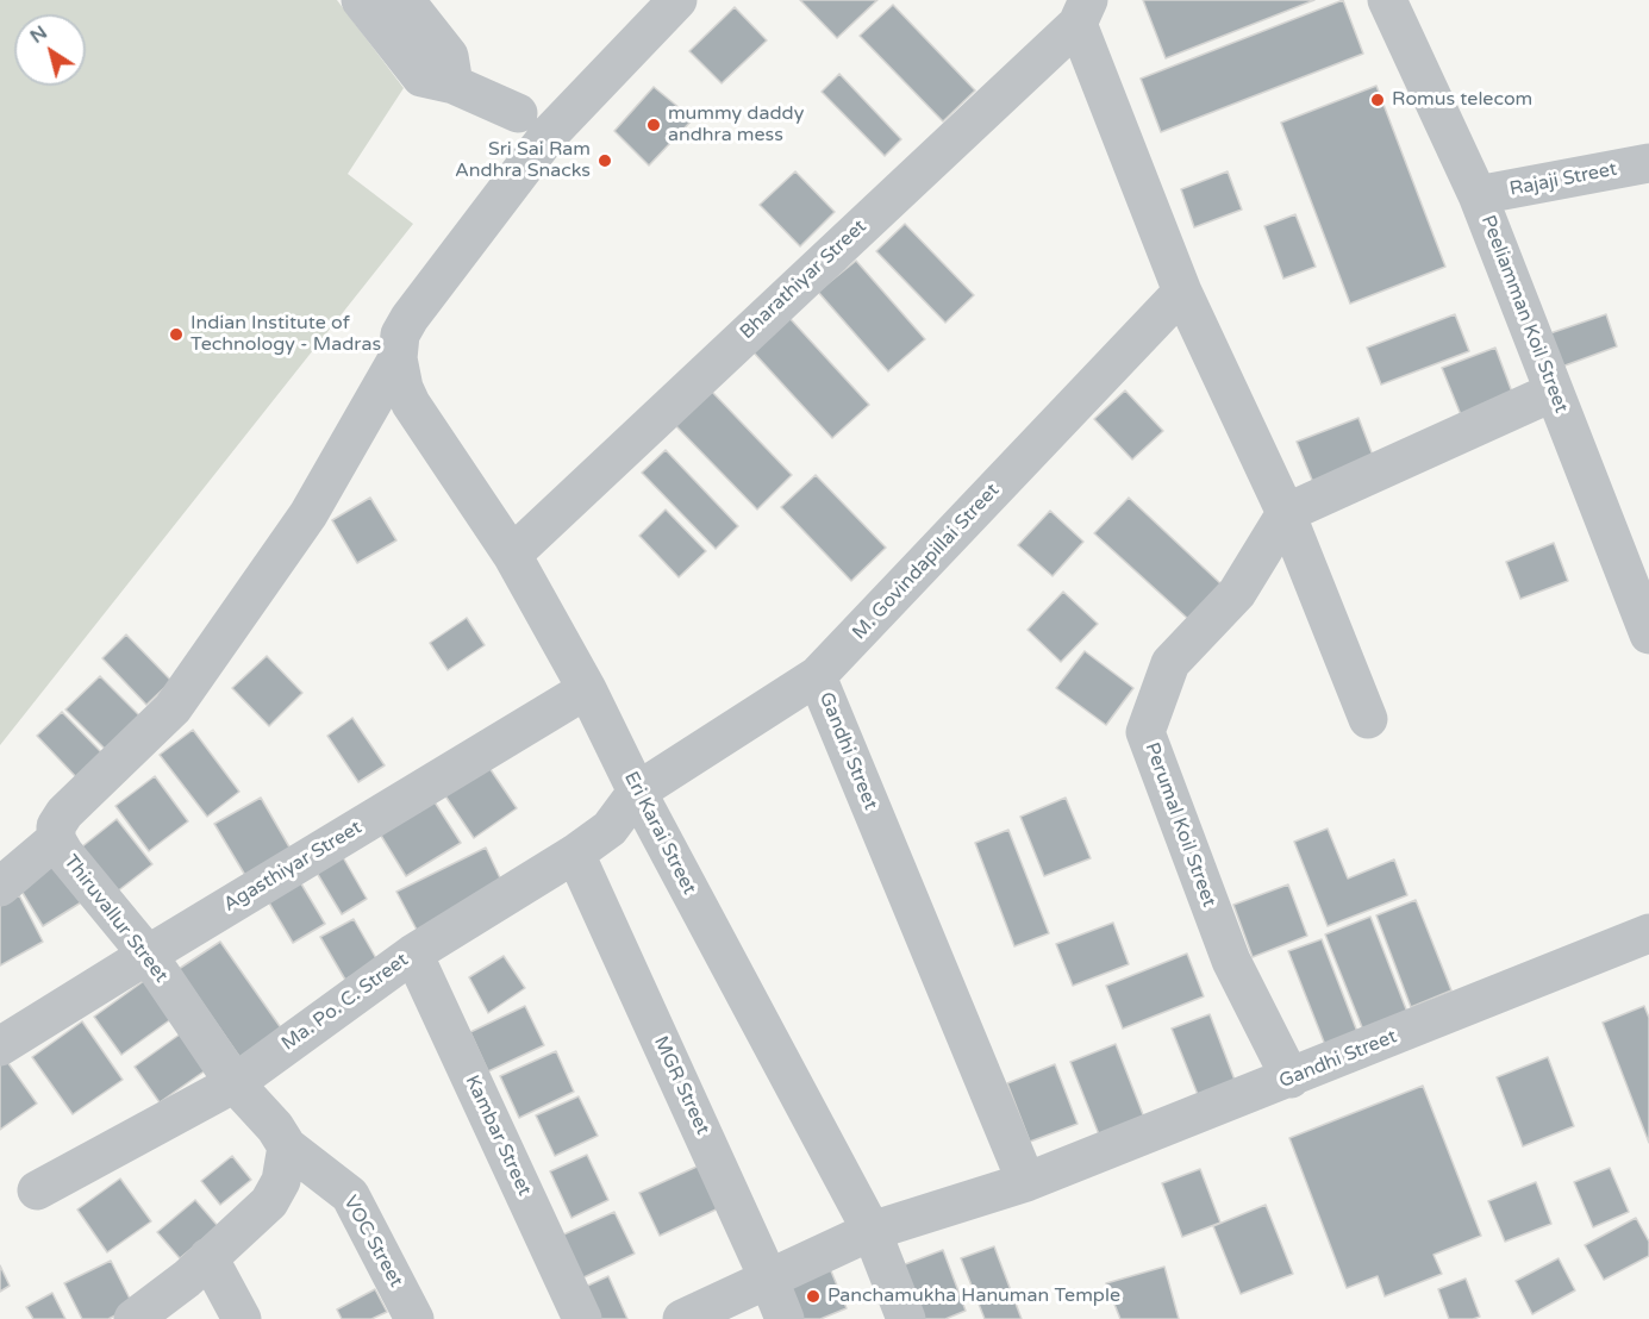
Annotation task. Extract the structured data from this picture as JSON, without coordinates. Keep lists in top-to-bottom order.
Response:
{
  "streets": {
    "street": [
      "Rajaji Street",
      "Bharathiyar Street",
      "Peeliamman Koil Street",
      "M. Govindapillai Street",
      "Gandhi Street",
      "Perumal Koil Street",
      "Eri Karai Street",
      "Agasthiyar Street",
      "Thiruvallur Street",
      "Ma. Po. C. Street",
      "MGR Street",
      "Kambar Street",
      "VOC Street"
    ]
  },
  "crossings": [
    ["Rajaji Street", "Peeliamman Koil Street"],
    ["Bharathiyar Street", "Eri Karai Street"],
    ["M. Govindapillai Street", "Gandhi Street"],
    ["M. Govindapillai Street", "Eri Karai Street"],
    ["M. Govindapillai Street", "Ma. Po. C. Street"],
    ["Gandhi Street", "Perumal Koil Street"],
    ["Gandhi Street", "Eri Karai Street"],
    ["Gandhi Street", "MGR Street"],
    ["Eri Karai Street", "Agasthiyar Street"],
    ["Eri Karai Street", "Thiruvallur Street"],
    ["Eri Karai Street", "Ma. Po. C. Street"],
    ["Agasthiyar Street", "Thiruvallur Street"],
    ["Thiruvallur Street", "Ma. Po. C. Street"],
    ["Thiruvallur Street", "VOC Street"],
    ["Ma. Po. C. Street", "MGR Street"],
    ["Ma. Po. C. Street", "Kambar Street"]
  ],
  "places": [
    "Romus telecom",
    "mummy daddy andhra mess",
    "Sri Sai Ram Andhra Snacks",
    "Indian Institute of Technology - Madras",
    "Panchamukha Hanuman Temple"
  ],
  "north": "top left"
}
